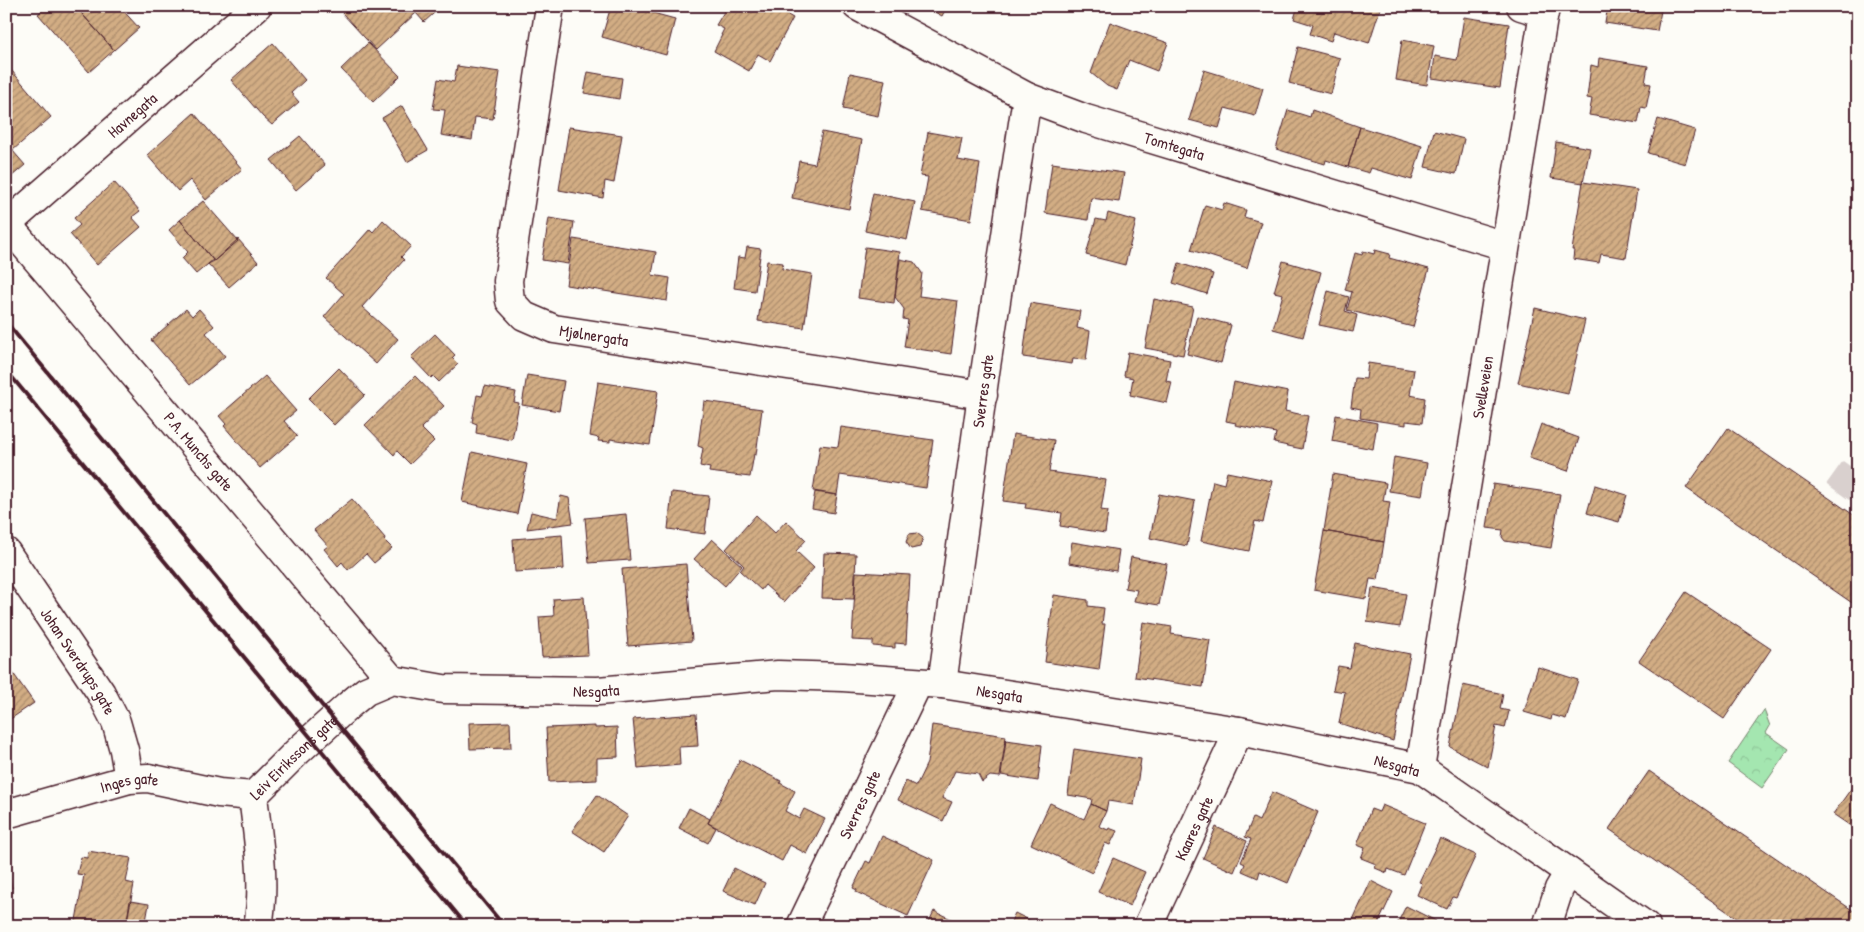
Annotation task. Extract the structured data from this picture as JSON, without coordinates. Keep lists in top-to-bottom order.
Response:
{
  "streets": {
    "street": [
      "Havnegata",
      "Tomtegata",
      "Mjølnergata",
      "Svelleveien",
      "Sverres gate",
      "P.A. Munchs gate",
      "Johan Sverdrups gate",
      "Nesgata",
      "Leiv Eirikssons gate",
      "Inges gate",
      "Kaares gate"
    ]
  },
  "crossings": [
    ["Havnegata", "P.A. Munchs gate"],
    ["Tomtegata", "Svelleveien"],
    ["Tomtegata", "Sverres gate"],
    ["Mjølnergata", "Sverres gate"],
    ["Svelleveien", "Nesgata"],
    ["Sverres gate", "Nesgata"],
    ["P.A. Munchs gate", "Nesgata"],
    ["P.A. Munchs gate", "Leiv Eirikssons gate"],
    ["Johan Sverdrups gate", "Inges gate"],
    ["Nesgata", "Leiv Eirikssons gate"],
    ["Nesgata", "Kaares gate"],
    ["Leiv Eirikssons gate", "Inges gate"]
  ]
}
